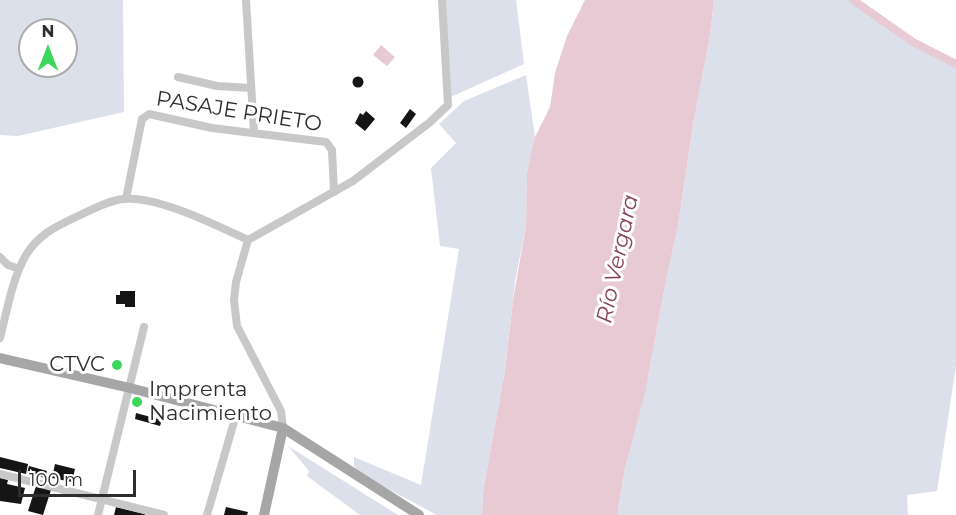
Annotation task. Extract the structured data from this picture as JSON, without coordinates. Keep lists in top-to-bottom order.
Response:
{
  "streets": {
    "street": ["PASAJE PRIETO"]
  },
  "water": ["Río Vergara"],
  "places": ["CTVC", "Imprenta Nacimiento"],
  "scale_bar": "100 m",
  "north": "top"
}
